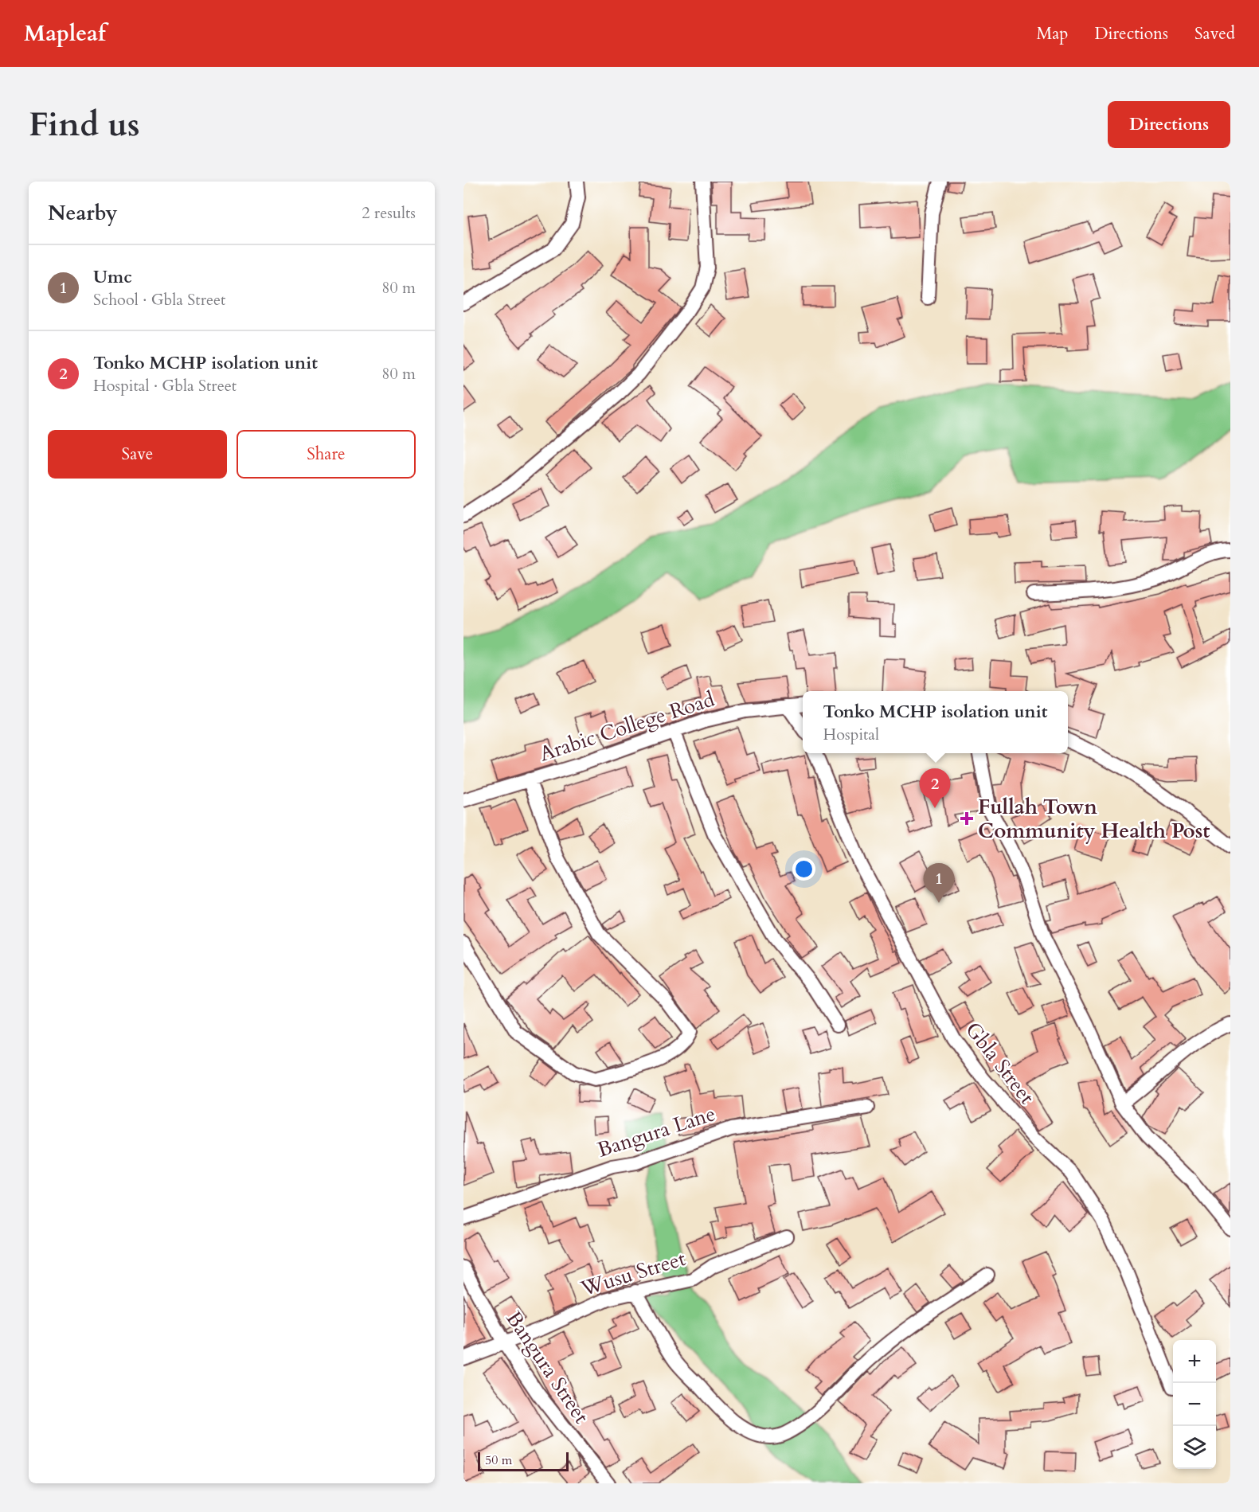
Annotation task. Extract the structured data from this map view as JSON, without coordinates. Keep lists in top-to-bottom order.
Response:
{
  "streets": {
    "street": [
      "Arabic College Road",
      "Gbla Street",
      "Bangura Lane",
      "Wusu Street",
      "Bangura Street"
    ]
  },
  "crossings": [
    ["Wusu Street", "Bangura Street"]
  ],
  "places": {
    "health": ["Fullah Town Community Health Post"]
  },
  "scale_bar": "50 m",
  "page": {
    "header": "Mapleaf",
    "nav": ["Map", "Directions", "Saved"],
    "buttons": [
      "Directions",
      ["Save", "Share"]
    ],
    "title": "Find us",
    "heading": ["Nearby", "2 results"],
    "list": [
      {
        "mark": "1",
        "name": "Umc",
        "note": "School · Gbla Street",
        "value": "80 m"
      },
      {
        "mark": "2",
        "name": "Tonko MCHP isolation unit",
        "note": "Hospital · Gbla Street",
        "value": "80 m"
      }
    ],
    "popup": ["Tonko MCHP isolation unit", "Hospital"],
    "pins": ["2", "1"],
    "map_buttons": ["+", "−"],
    "scale": "50 m"
  }
}
